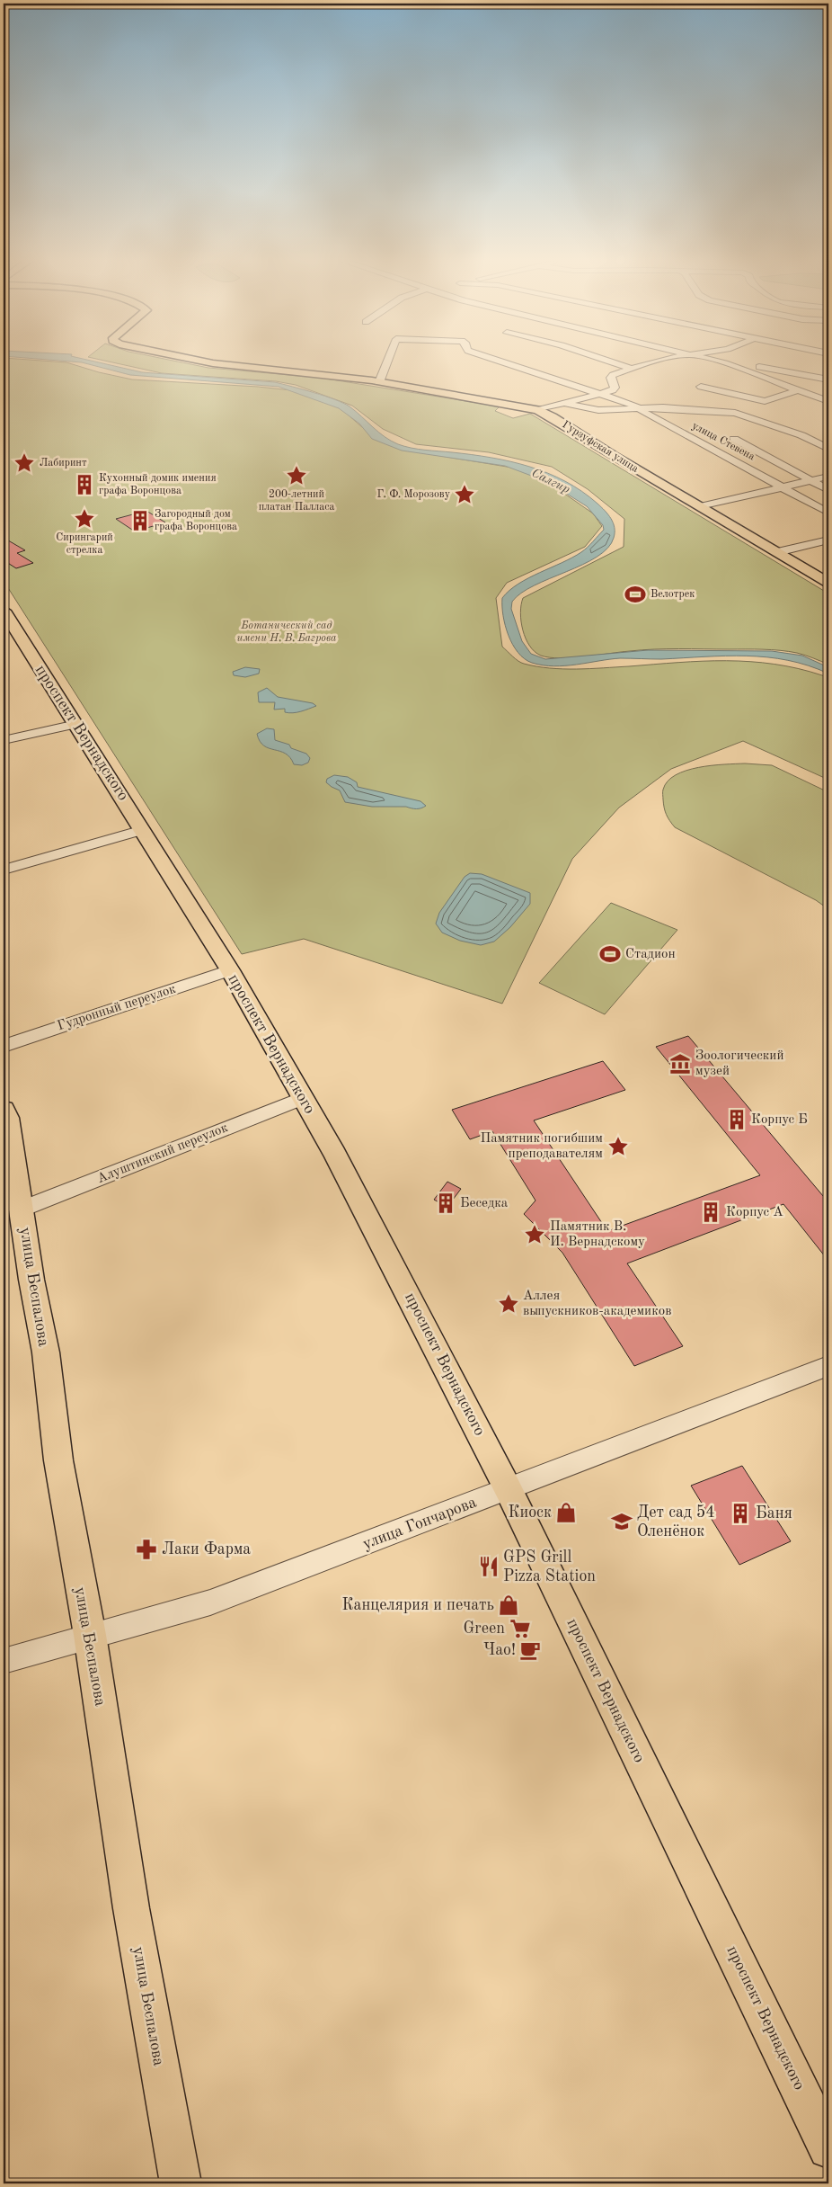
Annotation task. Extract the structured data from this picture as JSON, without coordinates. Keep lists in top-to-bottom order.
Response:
{
  "streets": {
    "main road": ["Гурзуфская улица", "проспект Вернадского", "улица Беспалова"],
    "street": [
      "улица Стевена",
      "Гудронный переулок",
      "Алуштинский переулок",
      "улица Гончарова"
    ]
  },
  "crossings": [
    ["улица Стевена", "Гурзуфская улица"],
    ["проспект Вернадского", "Гудронный переулок"],
    ["проспект Вернадского", "Алуштинский переулок"],
    ["проспект Вернадского", "улица Гончарова"],
    ["Алуштинский переулок", "улица Беспалова"],
    ["улица Беспалова", "улица Гончарова"]
  ],
  "water": ["Салгир"],
  "parks": ["Ботанический сад имени Н. В. Багрова"],
  "places": {
    "place": [
      "Лабиринт",
      "200-летний платан Палласа",
      "Г. Ф. Морозову",
      "Сирингарий стрелка",
      "Памятник погибшим преподавателям",
      "Памятник В. И. Вернадскому",
      "Аллея выпускников-академиков"
    ],
    "building": [
      "Кухонный домик имения графа Воронцова",
      "Загородный дом графа Воронцова",
      "Корпус Б",
      "Беседка",
      "Корпус А",
      "Баня"
    ],
    "sports": ["Велотрек", "Стадион"],
    "museum": ["Зоологический музей"],
    "shop": ["Киоск", "Канцелярия и печать"],
    "school or university": ["Дет сад 54 Оленёнок"],
    "pharmacy": ["Лаки Фарма"],
    "restaurant": ["GPS Grill Pizza Station"],
    "supermarket": ["Green"],
    "cafe": ["Чао!"]
  }
}
